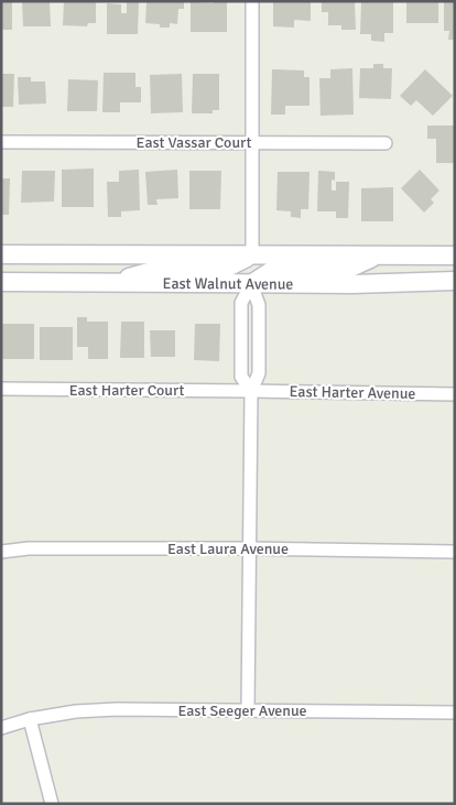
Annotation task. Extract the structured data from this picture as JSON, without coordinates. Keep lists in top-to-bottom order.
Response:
{
  "streets": {
    "main road": ["East Walnut Avenue"],
    "street": [
      "East Vassar Court",
      "East Harter Court",
      "East Harter Avenue",
      "East Laura Avenue",
      "East Seeger Avenue"
    ]
  },
  "crossings": [
    ["East Harter Court", "East Harter Avenue"]
  ]
}
